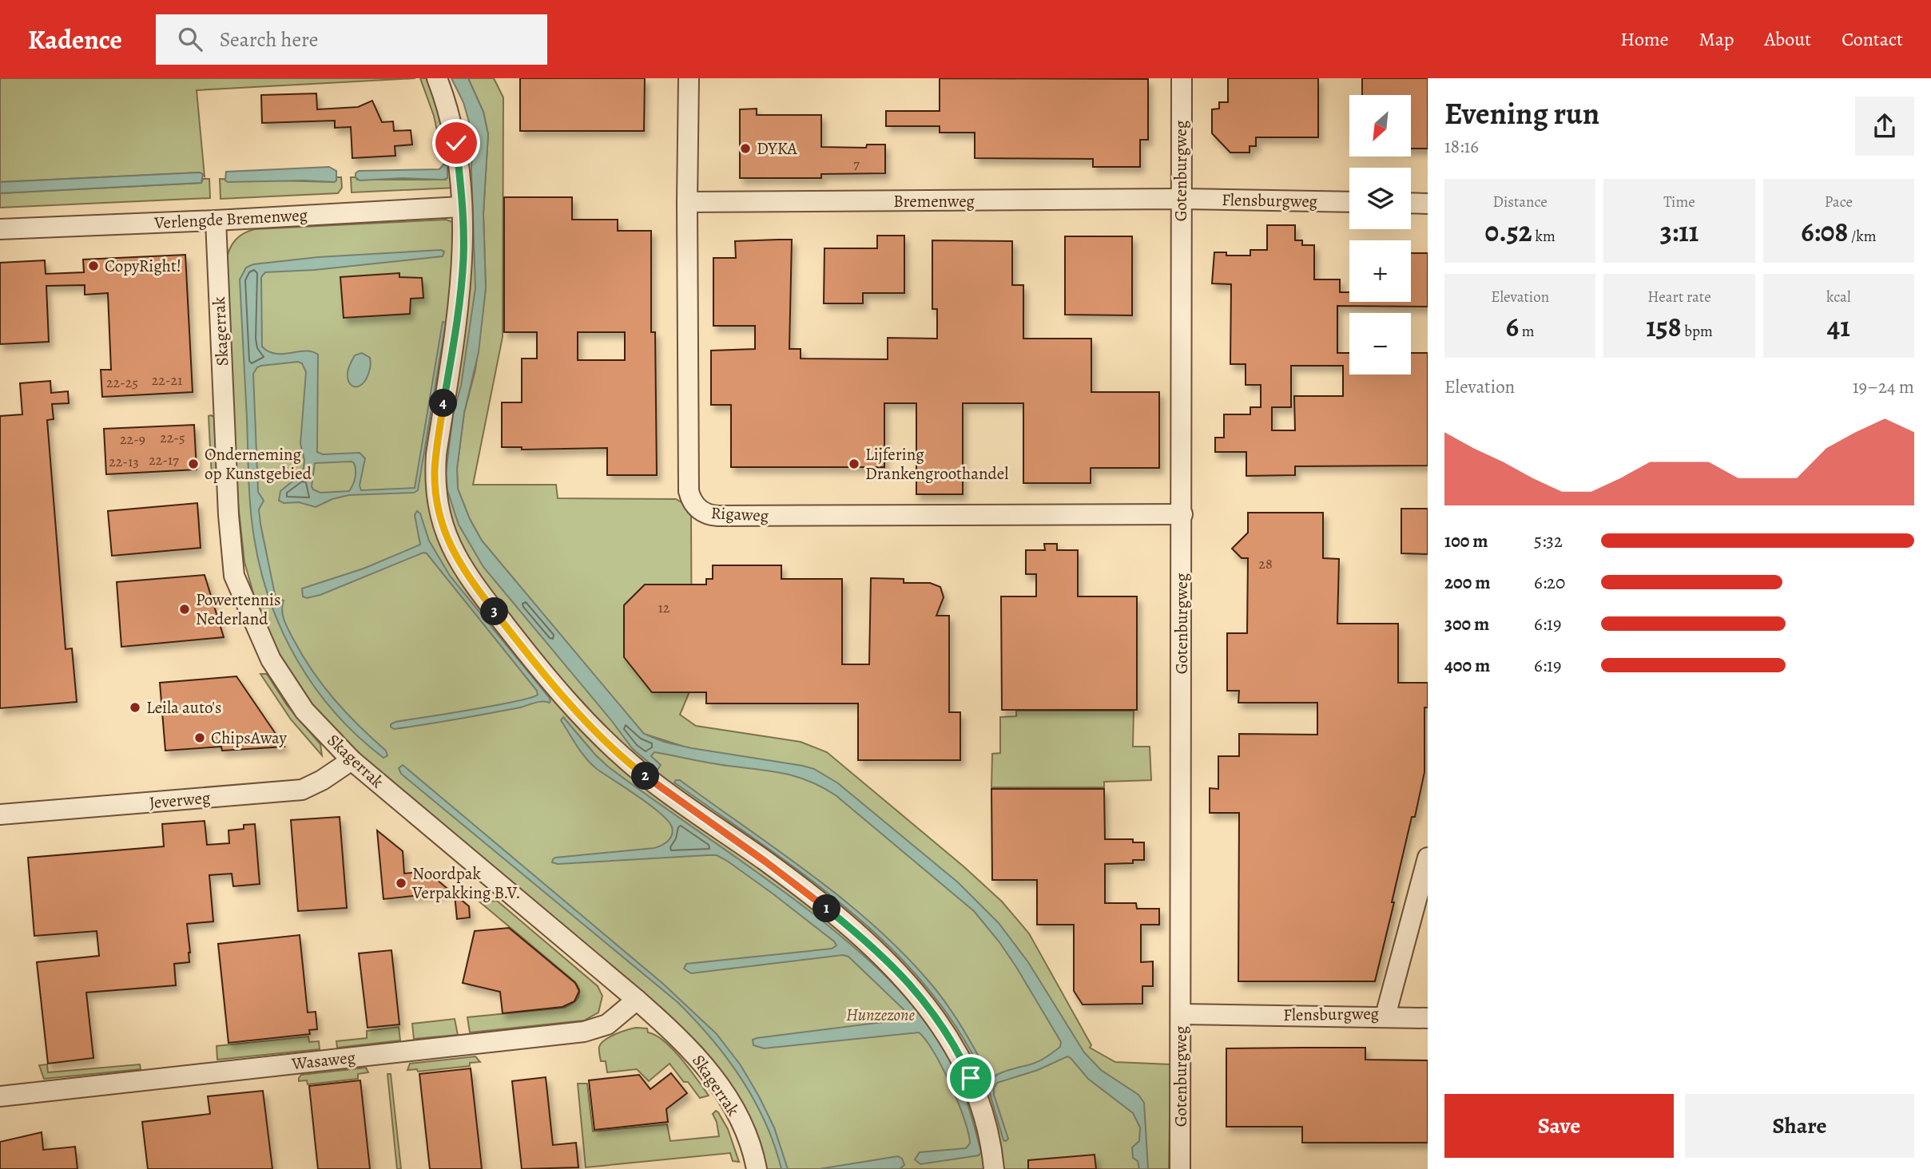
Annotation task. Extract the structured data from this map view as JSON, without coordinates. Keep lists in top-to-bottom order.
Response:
{
  "streets": {
    "street": [
      "Gotenburgweg",
      "Flensburgweg",
      "Bremenweg",
      "Verlengde Bremenweg",
      "Skagerrak",
      "Rigaweg",
      "Jeverweg",
      "Wasaweg"
    ]
  },
  "crossings": [
    ["Gotenburgweg", "Flensburgweg"],
    ["Gotenburgweg", "Bremenweg"],
    ["Gotenburgweg", "Rigaweg"],
    ["Flensburgweg", "Bremenweg"],
    ["Bremenweg", "Rigaweg"],
    ["Verlengde Bremenweg", "Skagerrak"],
    ["Skagerrak", "Jeverweg"],
    ["Skagerrak", "Wasaweg"]
  ],
  "parks": ["Hunzezone"],
  "places": [
    "DYKA",
    "CopyRight!",
    "Onderneming op Kunstgebied",
    "Lijfering Drankengroothandel",
    "Powertennis Nederland",
    "Leila auto's",
    "ChipsAway",
    "Noordpak Verpakking B.V."
  ],
  "house_numbers": [
    "7",
    "22-21",
    "22-25",
    "22-5",
    "22-9",
    "22-17",
    "22-13",
    "28",
    "12"
  ],
  "north": "bottom left",
  "page": {
    "header": "Kadence",
    "search": "Search here",
    "nav": [
      "Home",
      "Map",
      "About",
      "Contact"
    ],
    "heading": ["Evening run", "18:16"],
    "map_buttons": ["+", "−"],
    "stats": [
      ["Distance", "0.52 km"],
      ["Time", "3:11"],
      ["Pace", "6:08 /km"],
      ["Elevation", "6 m"],
      ["Heart rate", "158 bpm"],
      ["kcal", "41"]
    ],
    "chart": ["Elevation", "19–24 m"],
    "pins": [
      "4",
      "3",
      "2",
      "1"
    ],
    "list": [
      {
        "name": "100 m",
        "note": "5:32"
      },
      {
        "name": "200 m",
        "note": "6:20"
      },
      {
        "name": "300 m",
        "note": "6:19"
      },
      {
        "name": "400 m",
        "note": "6:19"
      }
    ],
    "buttons": ["Save", "Share"]
  }
}
